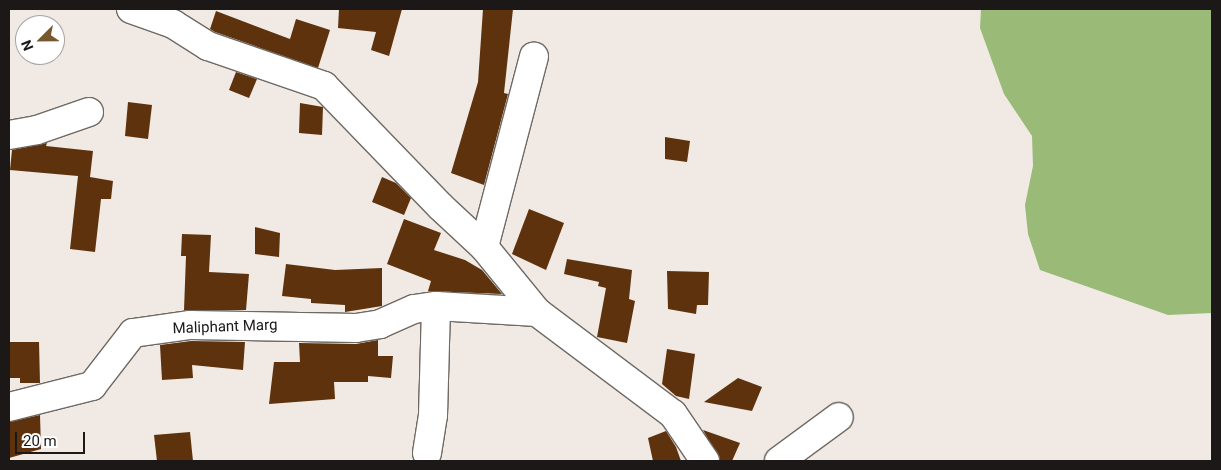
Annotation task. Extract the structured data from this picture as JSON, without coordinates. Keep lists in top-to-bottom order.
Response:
{
  "streets": {
    "street": ["Maliphant Marg"]
  },
  "scale_bar": "20 m",
  "north": "bottom left"
}
